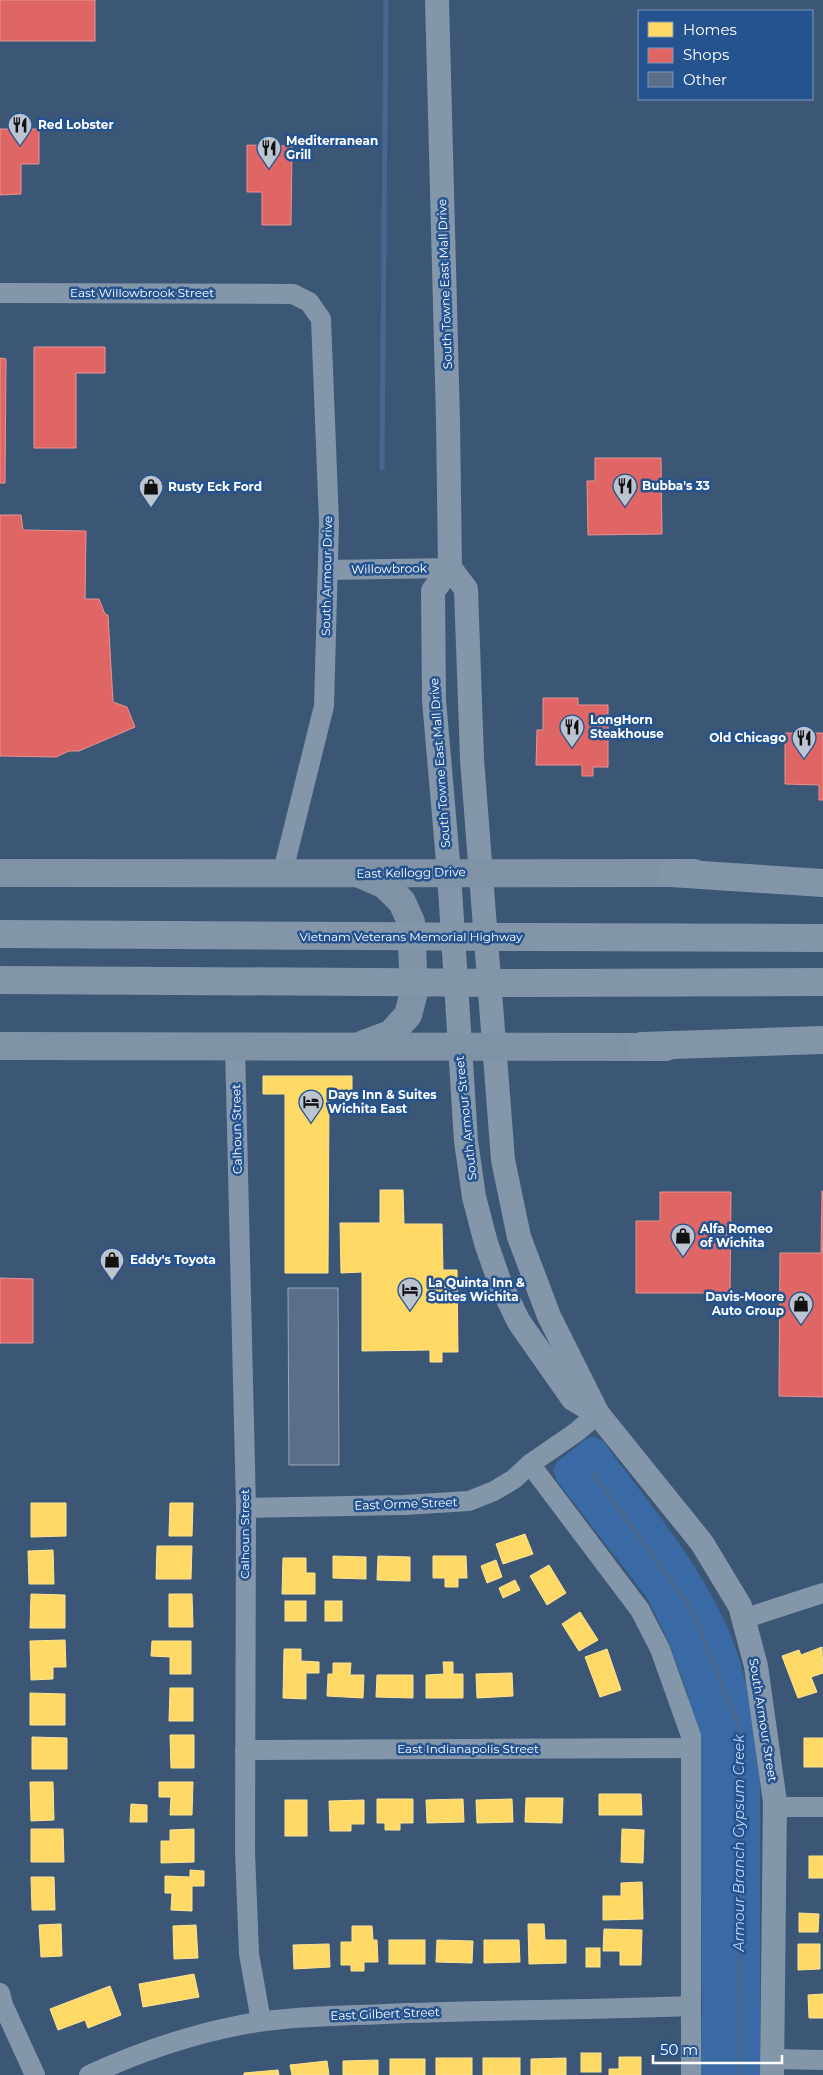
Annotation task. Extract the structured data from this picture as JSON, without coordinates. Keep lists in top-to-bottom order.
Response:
{
  "streets": {
    "highway": ["Vietnam Veterans Memorial Highway"],
    "main road": ["East Kellogg Drive"],
    "street": [
      "South Towne East Mall Drive",
      "East Willowbrook Street",
      "Willowbrook",
      "South Armour Drive",
      "South Armour Street",
      "Calhoun Street",
      "East Orme Street",
      "East Indianapolis Street",
      "East Gilbert Street"
    ]
  },
  "crossings": [
    ["South Towne East Mall Drive", "Willowbrook"],
    ["South Towne East Mall Drive", "East Kellogg Drive"],
    ["South Towne East Mall Drive", "South Armour Street"],
    ["East Willowbrook Street", "South Armour Drive"],
    ["Willowbrook", "South Armour Drive"],
    ["South Armour Drive", "East Kellogg Drive"],
    ["East Kellogg Drive", "South Armour Street"],
    ["South Armour Street", "East Orme Street"],
    ["Calhoun Street", "East Orme Street"],
    ["Calhoun Street", "East Indianapolis Street"],
    ["Calhoun Street", "East Gilbert Street"]
  ],
  "water": ["Armour Branch Gypsum Creek"],
  "places": {
    "restaurant": [
      "Red Lobster",
      "Mediterranean Grill",
      "Bubba's 33",
      "LongHorn Steakhouse",
      "Old Chicago"
    ],
    "shop": [
      "Rusty Eck Ford",
      "Alfa Romeo of Wichita",
      "Eddy's Toyota",
      "Davis-Moore Auto Group"
    ],
    "hotel": ["Days Inn & Suites Wichita East", "La Quinta Inn & Suites Wichita"]
  },
  "legend": ["Homes", "Shops", "Other"],
  "scale_bar": "50 m"
}
